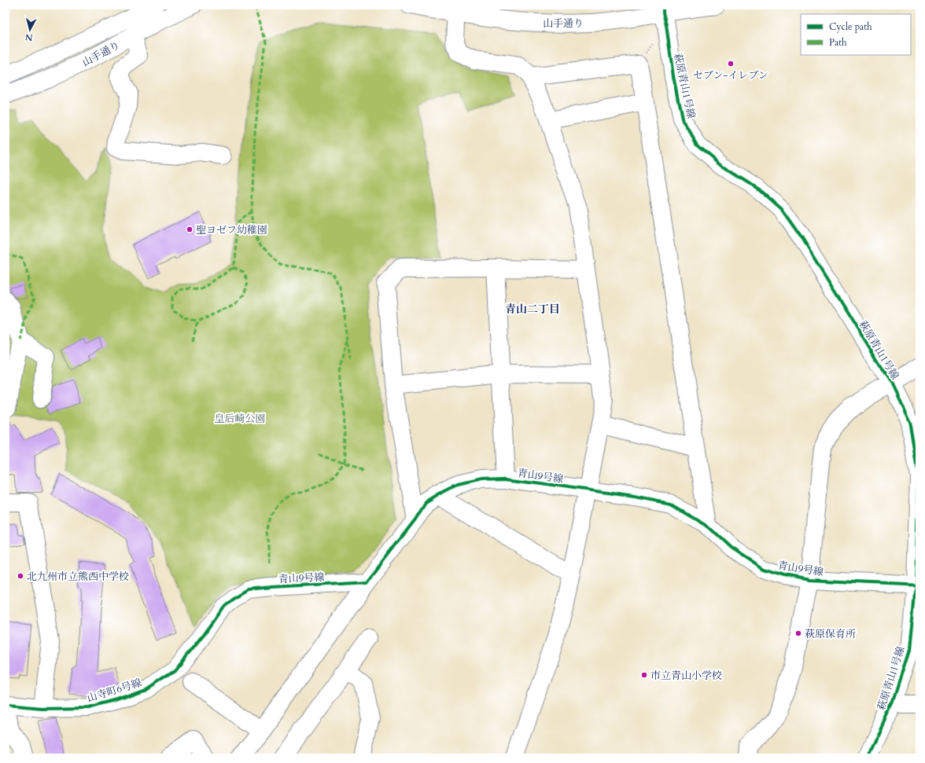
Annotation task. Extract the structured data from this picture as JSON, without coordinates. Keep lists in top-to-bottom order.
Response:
{
  "streets": {
    "street": [
      "山手通り",
      "萩原青山1号線",
      "青山9号線",
      "山寺町6号線"
    ]
  },
  "crossings": [
    ["山手通り", "萩原青山1号線"],
    ["萩原青山1号線", "青山9号線"],
    ["青山9号線", "山寺町6号線"]
  ],
  "districts": ["青山二丁目"],
  "parks": ["皇后崎公園"],
  "places": [
    "セブン-イレブン",
    "聖ヨゼフ幼稚園",
    "北九州市立熊西中学校",
    "萩原保育所",
    "市立青山小学校"
  ],
  "legend": ["Cycle path", "Path"],
  "north": "bottom"
}
